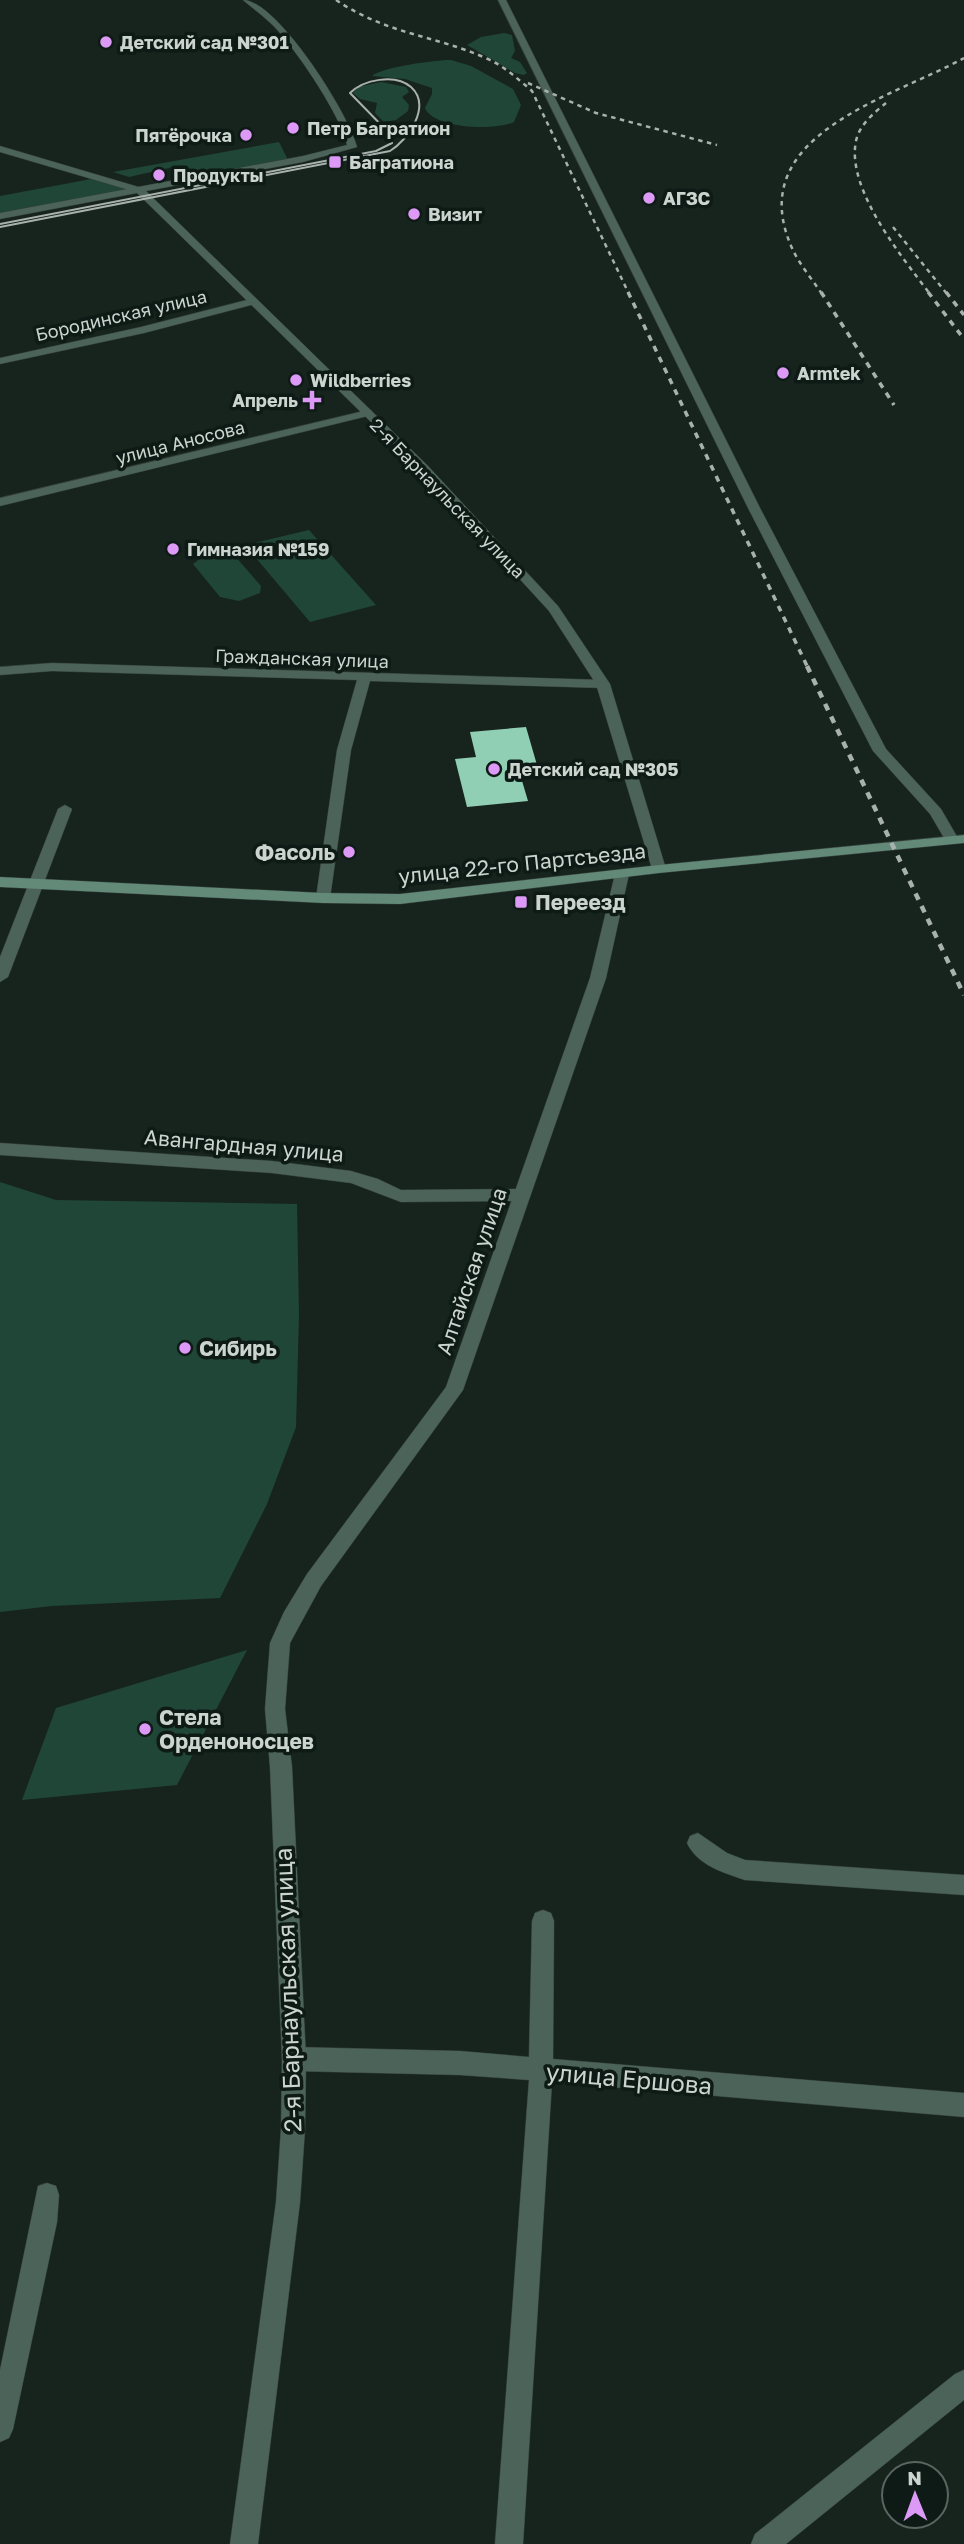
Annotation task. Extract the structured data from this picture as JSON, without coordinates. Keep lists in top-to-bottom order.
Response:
{
  "streets": {
    "main road": ["улица 22-го Партсъезда"],
    "street": [
      "Бородинская улица",
      "улица Аносова",
      "2-я Барнаульская улица",
      "Гражданская улица",
      "Авангардная улица",
      "Алтайская улица",
      "улица Ершова"
    ]
  },
  "crossings": [
    ["Бородинская улица", "2-я Барнаульская улица"],
    ["улица Аносова", "2-я Барнаульская улица"],
    ["2-я Барнаульская улица", "Гражданская улица"],
    ["2-я Барнаульская улица", "улица 22-го Партсъезда"],
    ["2-я Барнаульская улица", "Алтайская улица"],
    ["2-я Барнаульская улица", "улица Ершова"],
    ["улица 22-го Партсъезда", "Алтайская улица"],
    ["Авангардная улица", "Алтайская улица"]
  ],
  "places": {
    "other": [
      "Детский сад №301",
      "Петр Багратион",
      "Пятёрочка",
      "Продукты",
      "АГЗС",
      "Визит",
      "Armtek",
      "Wildberries",
      "Гимназия №159",
      "Детский сад №305",
      "Фасоль",
      "Сибирь",
      "Стела Орденоносцев"
    ],
    "transit": ["Багратиона", "Переезд"],
    "health": ["Апрель"]
  },
  "north": "top"
}
